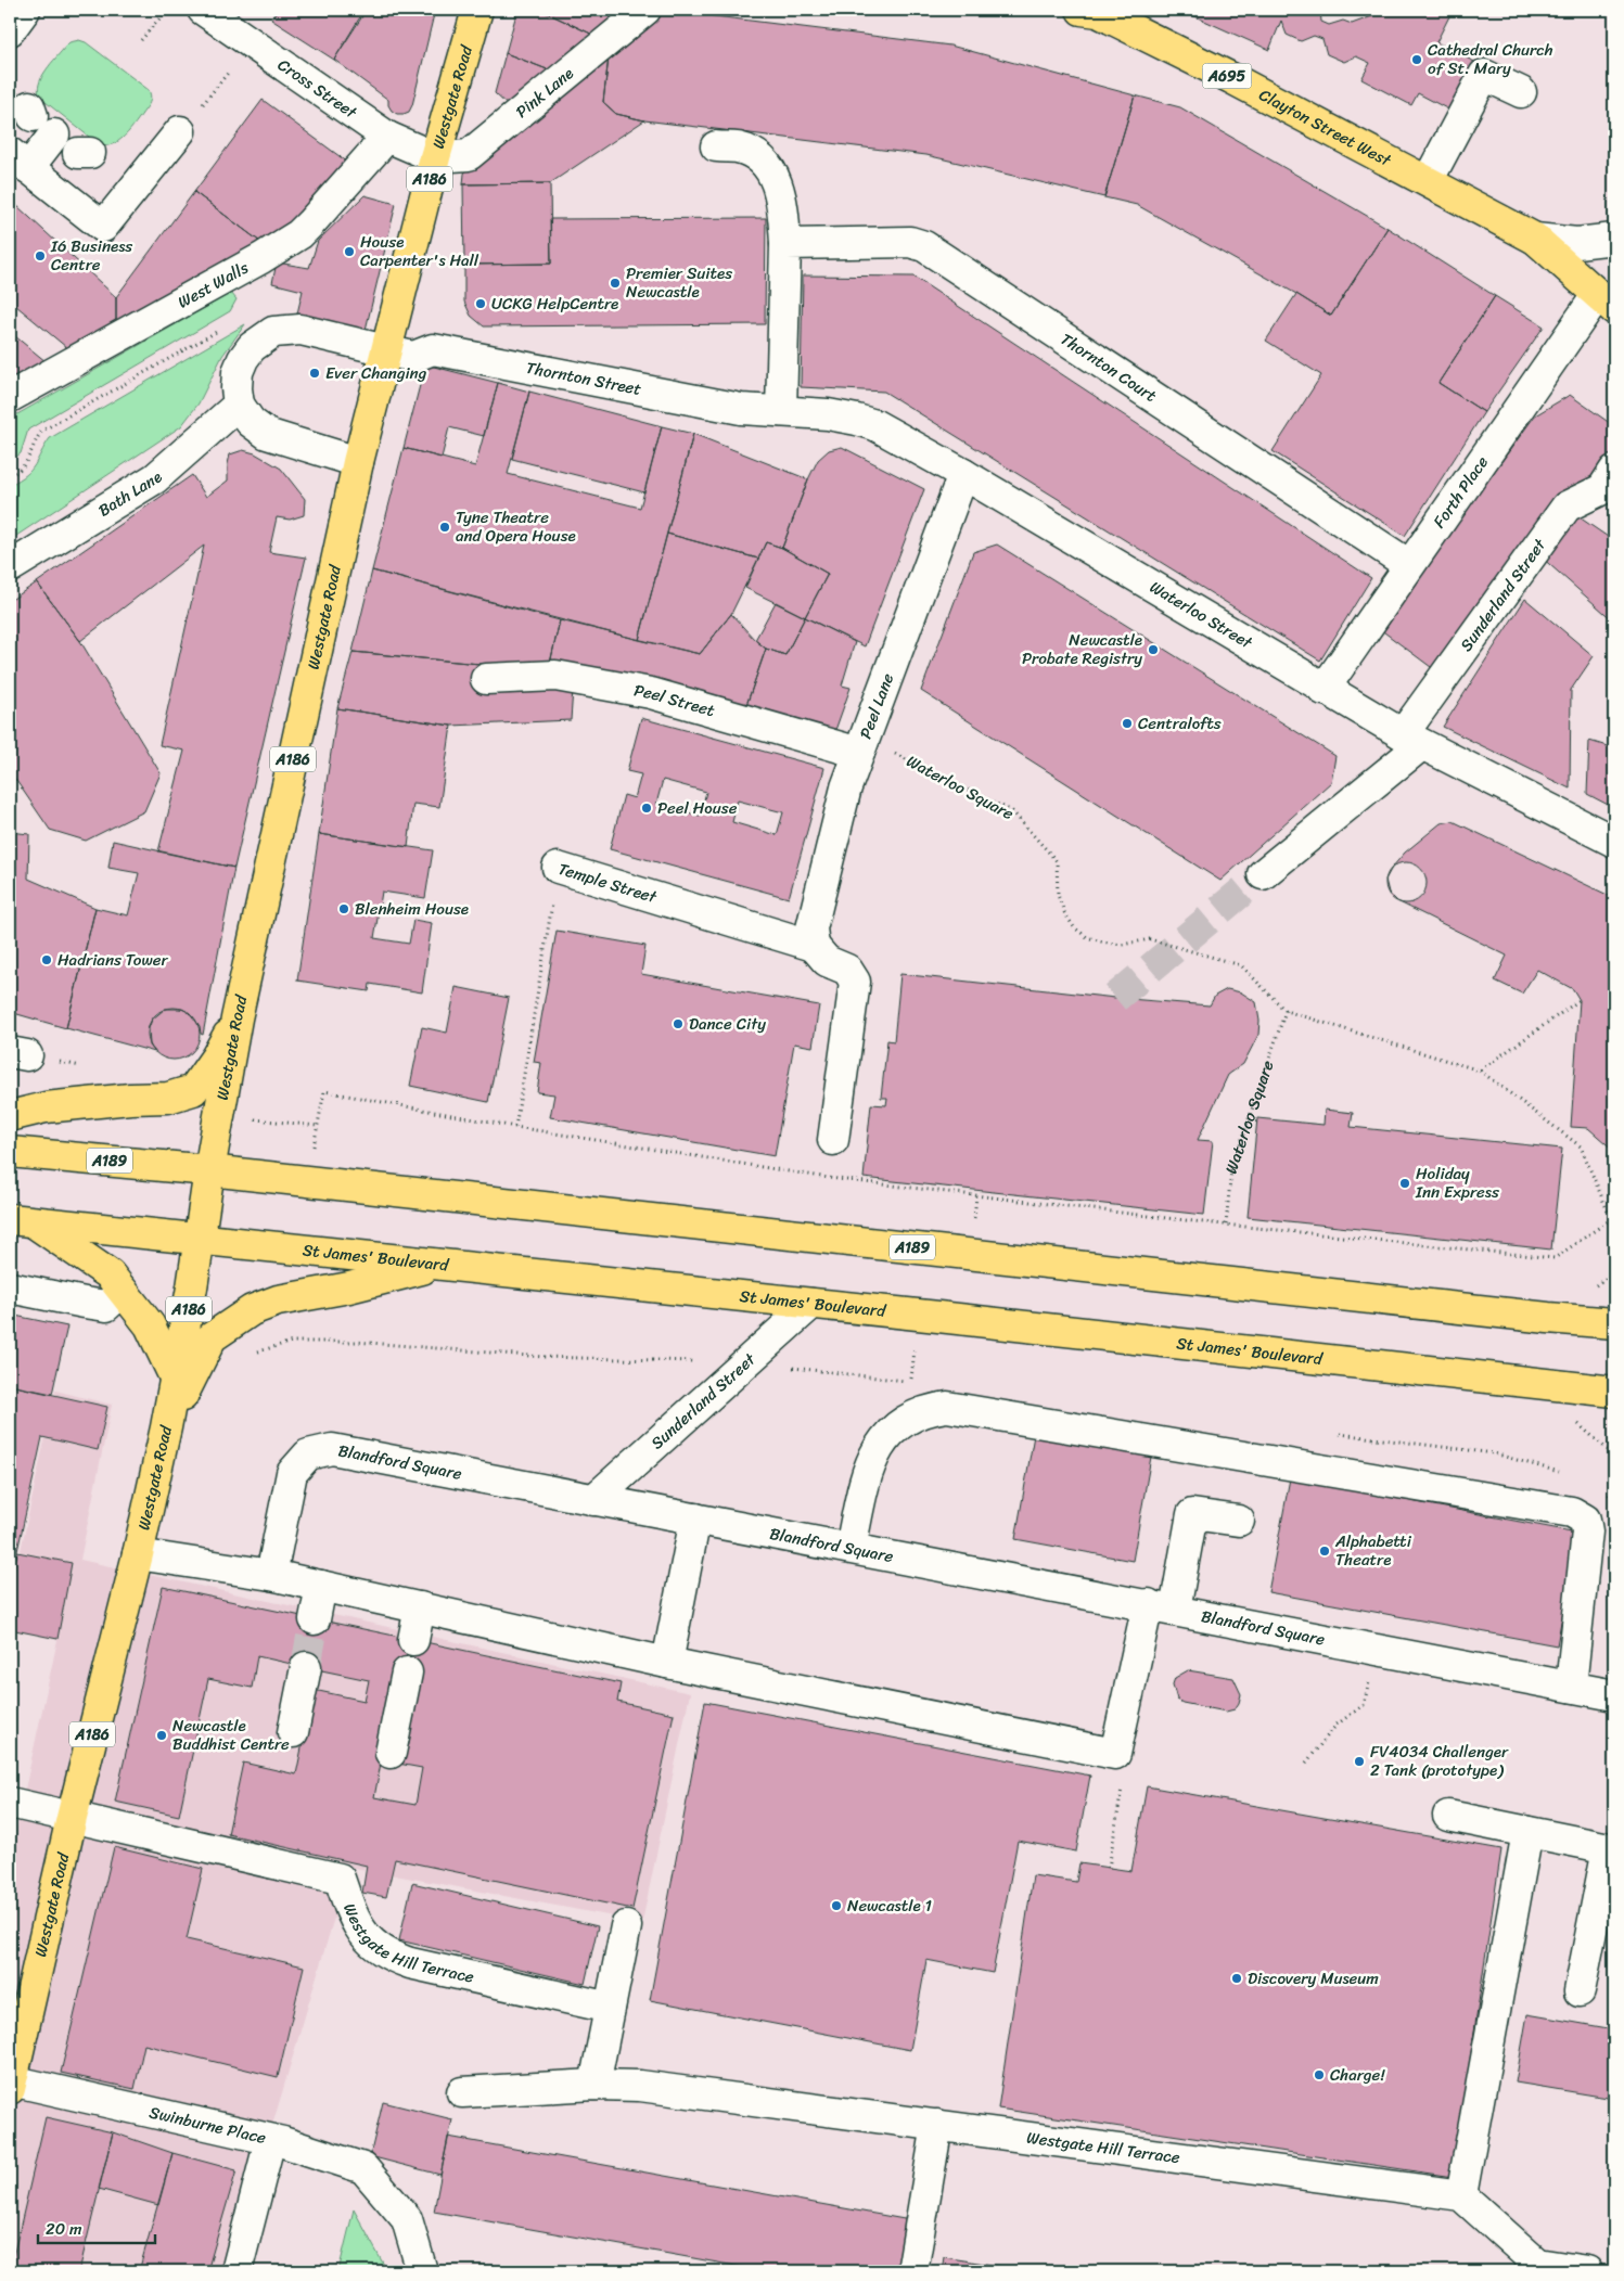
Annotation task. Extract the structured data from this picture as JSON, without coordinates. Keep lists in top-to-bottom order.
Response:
{
  "streets": {
    "main road": [
      "A695",
      "Westgate Road",
      "Clayton Street West",
      "A186",
      "A189",
      "St James' Boulevard"
    ],
    "street": [
      "Cross Street",
      "Pink Lane",
      "West Walls",
      "Thornton Court",
      "Thornton Street",
      "Forth Place",
      "Bath Lane",
      "Sunderland Street",
      "Waterloo Street",
      "Peel Street",
      "Peel Lane",
      "Temple Street",
      "Blandford Square",
      "Westgate Hill Terrace",
      "Swinburne Place"
    ],
    "path": ["Waterloo Square"]
  },
  "crossings": [
    ["Cross Street", "Pink Lane"],
    ["Cross Street", "Westgate Road"],
    ["Cross Street", "West Walls"],
    ["Pink Lane", "Westgate Road"],
    ["Westgate Road", "Thornton Street"],
    ["Westgate Road", "A189"],
    ["Westgate Road", "St James' Boulevard"],
    ["Westgate Road", "Westgate Hill Terrace"],
    ["Westgate Road", "Swinburne Place"],
    ["Clayton Street West", "Forth Place"],
    ["Thornton Court", "Forth Place"],
    ["Thornton Street", "Waterloo Street"],
    ["Forth Place", "Waterloo Street"],
    ["Sunderland Street", "Waterloo Street"],
    ["Sunderland Street", "St James' Boulevard"],
    ["Sunderland Street", "Blandford Square"],
    ["Waterloo Street", "Peel Lane"],
    ["Peel Street", "Peel Lane"],
    ["Peel Street", "Waterloo Square"],
    ["Peel Lane", "Waterloo Square"],
    ["Peel Lane", "Temple Street"]
  ],
  "places": [
    "Cathedral Church of St. Mary",
    "House Carpenter's Hall",
    "I6 Business Centre",
    "Premier Suites Newcastle",
    "UCKG HelpCentre",
    "Ever Changing",
    "Tyne Theatre and Opera House",
    "Newcastle Probate Registry",
    "Centralofts",
    "Peel House",
    "Blenheim House",
    "Hadrians Tower",
    "Dance City",
    "Holiday Inn Express",
    "Alphabetti Theatre",
    "Newcastle Buddhist Centre",
    "FV4034 Challenger 2 Tank (prototype)",
    "Newcastle 1",
    "Discovery Museum",
    "Charge!"
  ],
  "scale_bar": "20 m"
}
